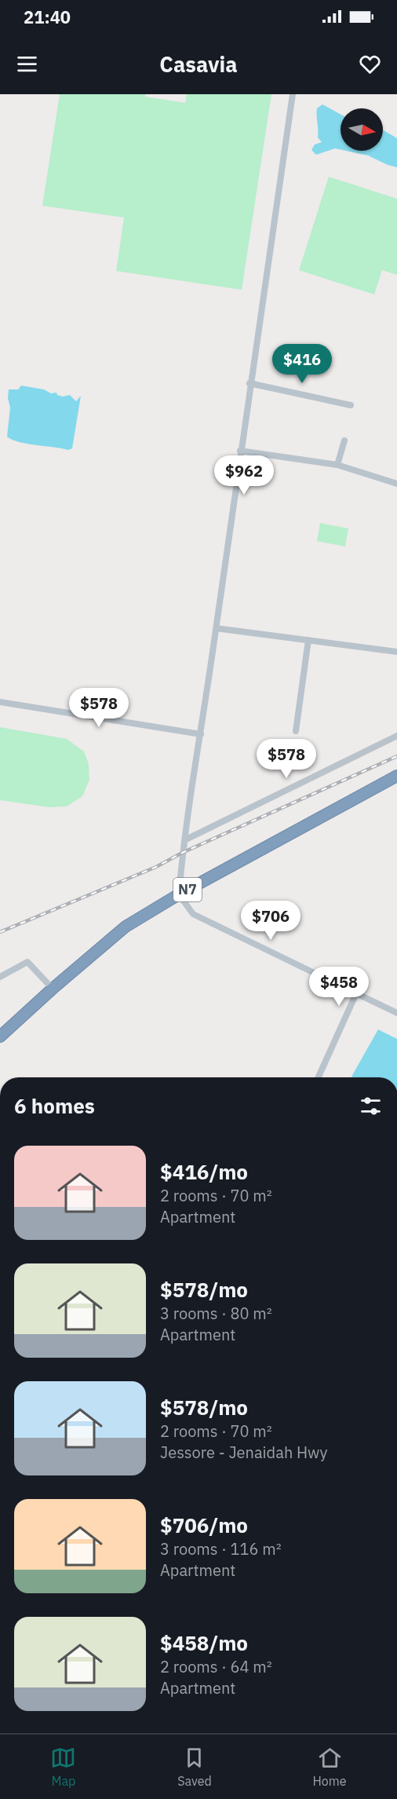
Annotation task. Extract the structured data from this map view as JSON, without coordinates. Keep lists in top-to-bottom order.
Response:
{
  "streets": {
    "highway": ["N7"]
  },
  "north": "right",
  "page": {
    "status": "21:40",
    "header": "Casavia",
    "price": [
      "$416",
      "$962",
      "$578",
      "$578",
      "$706",
      "$458"
    ],
    "heading": "6 homes",
    "list": [
      {
        "name": "$416/mo",
        "note": "2 rooms · 70 m² · Apartment"
      },
      {
        "name": "$578/mo",
        "note": "3 rooms · 80 m² · Apartment"
      },
      {
        "name": "$578/mo",
        "note": "2 rooms · 70 m² · Jessore - Jenaidah Hwy"
      },
      {
        "name": "$706/mo",
        "note": "3 rooms · 116 m² · Apartment"
      },
      {
        "name": "$458/mo",
        "note": "2 rooms · 64 m² · Apartment"
      }
    ],
    "tabs": ["Map", "Saved", "Home"]
  }
}
